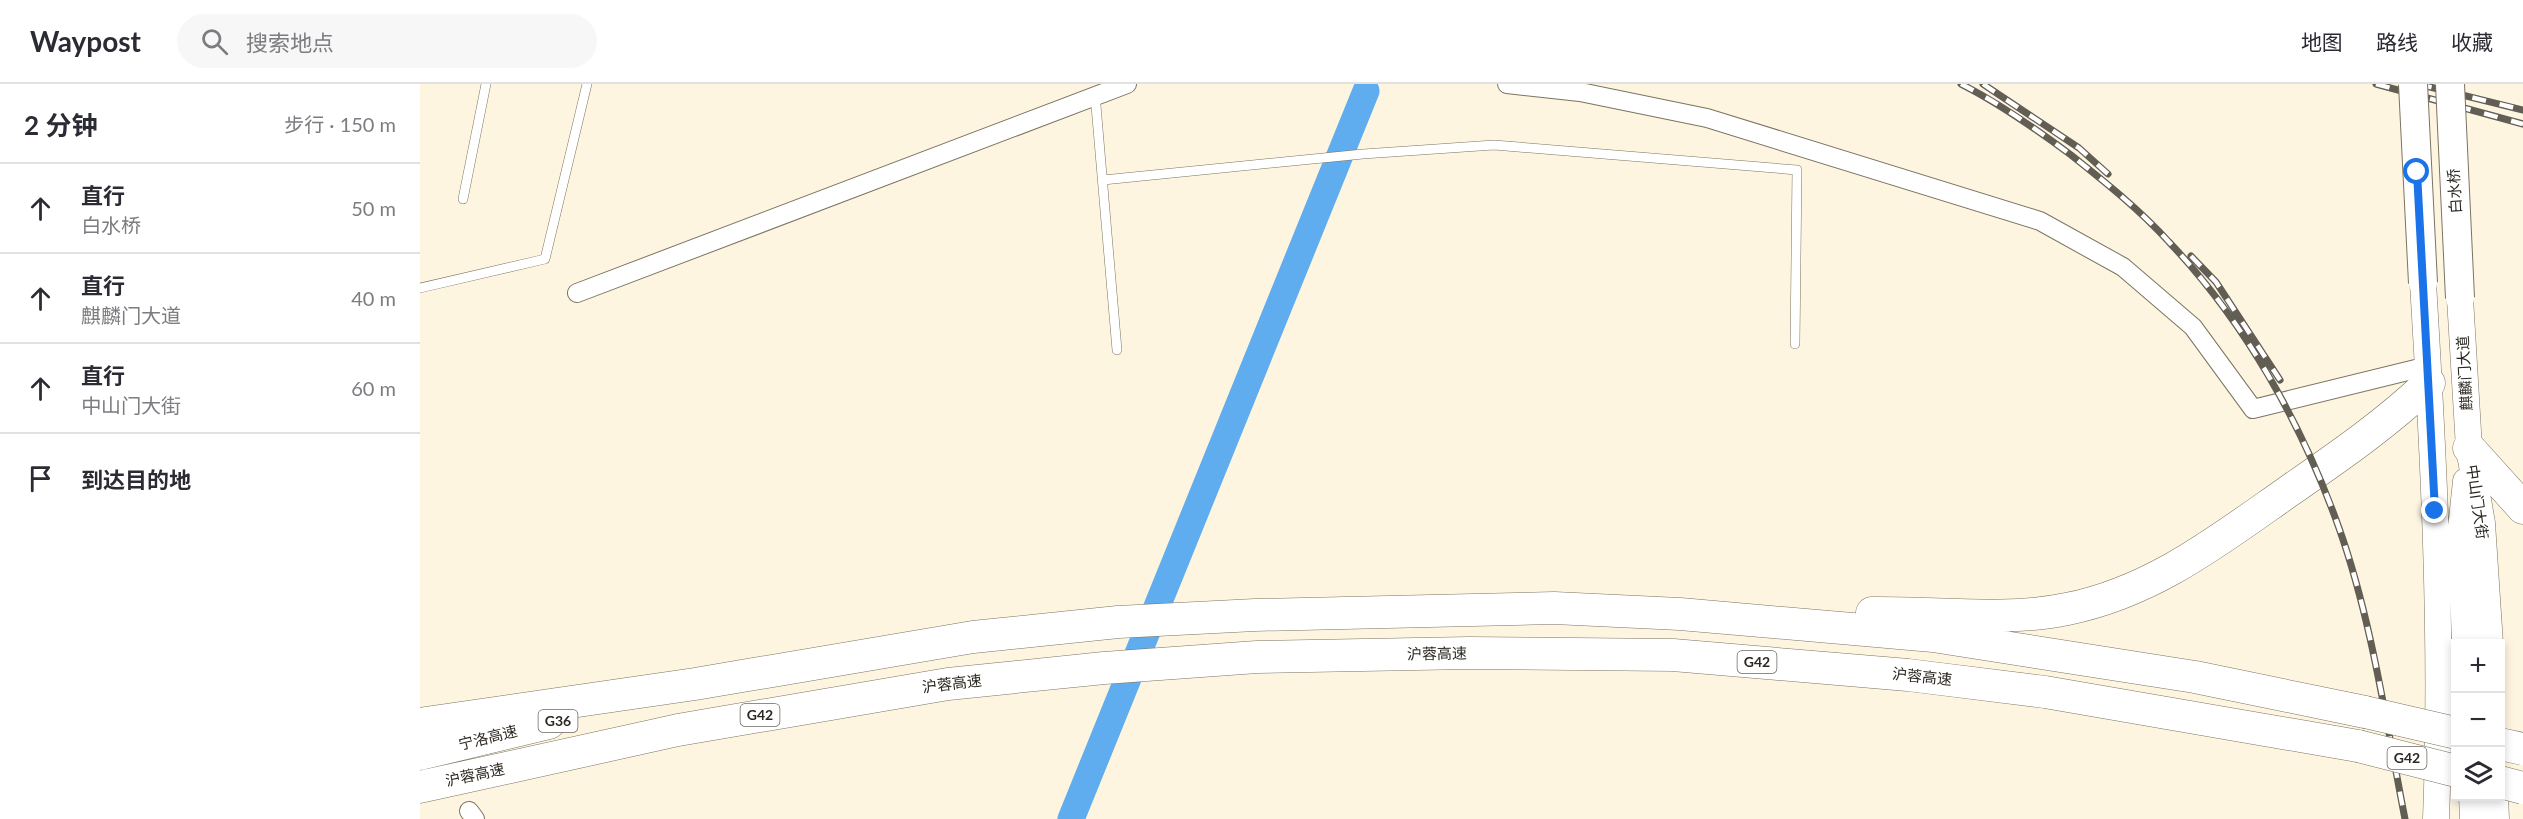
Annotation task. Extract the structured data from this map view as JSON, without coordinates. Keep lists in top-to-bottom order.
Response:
{
  "streets": {
    "highway": [
      "沪蓉高速",
      "G42",
      "G36",
      "宁洛高速"
    ],
    "main road": ["白水桥", "麒麟门大道", "中山门大街"]
  },
  "crossings": [
    ["白水桥", "麒麟门大道"],
    ["麒麟门大道", "中山门大街"],
    ["G42", "宁洛高速"]
  ],
  "page": {
    "header": "Waypost",
    "search": "搜索地点",
    "nav": ["地图", "路线", "收藏"],
    "heading": ["2 分钟", "步行 · 150 m"],
    "list": [
      ["直行", "白水桥", "50 m"],
      ["直行", "麒麟门大道", "40 m"],
      ["直行", "中山门大街", "60 m"],
      "到达目的地"
    ],
    "map_buttons": ["+", "−"]
  }
}
